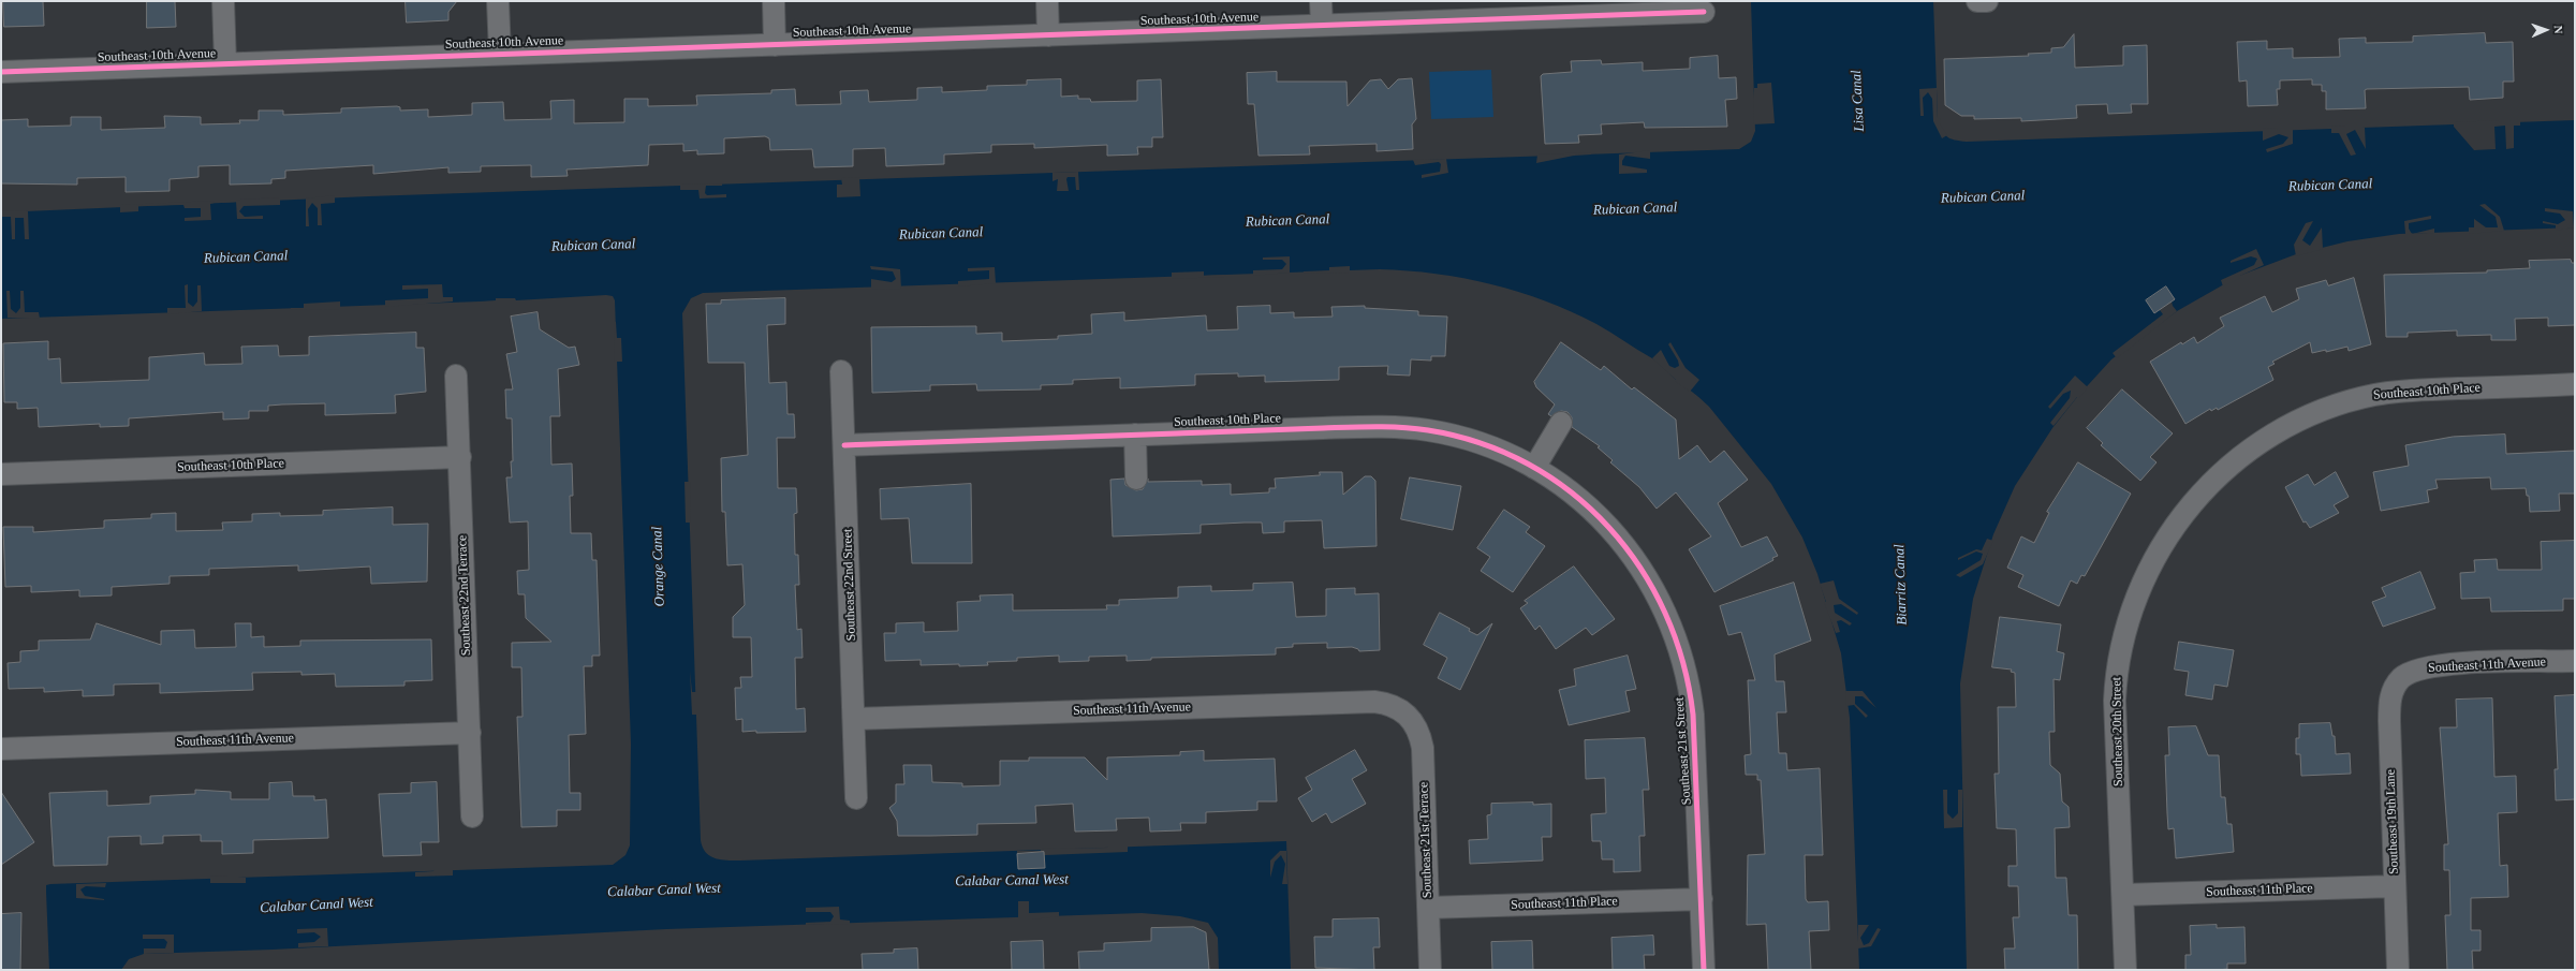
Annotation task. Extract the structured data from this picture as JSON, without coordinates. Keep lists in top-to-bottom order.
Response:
{
  "streets": {
    "street": [
      "Southeast 10th Avenue",
      "Southeast 10th Place",
      "Southeast 22nd Street",
      "Southeast 22nd Terrace",
      "Southeast 11th Avenue",
      "Southeast 20th Street",
      "Southeast 21st Street",
      "Southeast 19th Lane",
      "Southeast 21st Terrace",
      "Southeast 11th Place"
    ]
  },
  "crossings": [
    ["Southeast 10th Place", "Southeast 22nd Street"],
    ["Southeast 10th Place", "Southeast 22nd Terrace"],
    ["Southeast 10th Place", "Southeast 20th Street"],
    ["Southeast 10th Place", "Southeast 21st Street"],
    ["Southeast 22nd Street", "Southeast 11th Avenue"],
    ["Southeast 22nd Terrace", "Southeast 11th Avenue"],
    ["Southeast 11th Avenue", "Southeast 19th Lane"],
    ["Southeast 11th Avenue", "Southeast 21st Terrace"],
    ["Southeast 20th Street", "Southeast 11th Place"],
    ["Southeast 21st Street", "Southeast 11th Place"],
    ["Southeast 19th Lane", "Southeast 11th Place"],
    ["Southeast 21st Terrace", "Southeast 11th Place"]
  ],
  "water": [
    "Lisa Canal",
    "Rubican Canal",
    "Orange Canal",
    "Biarritz Canal",
    "Calabar Canal West"
  ],
  "north": "right"
}
